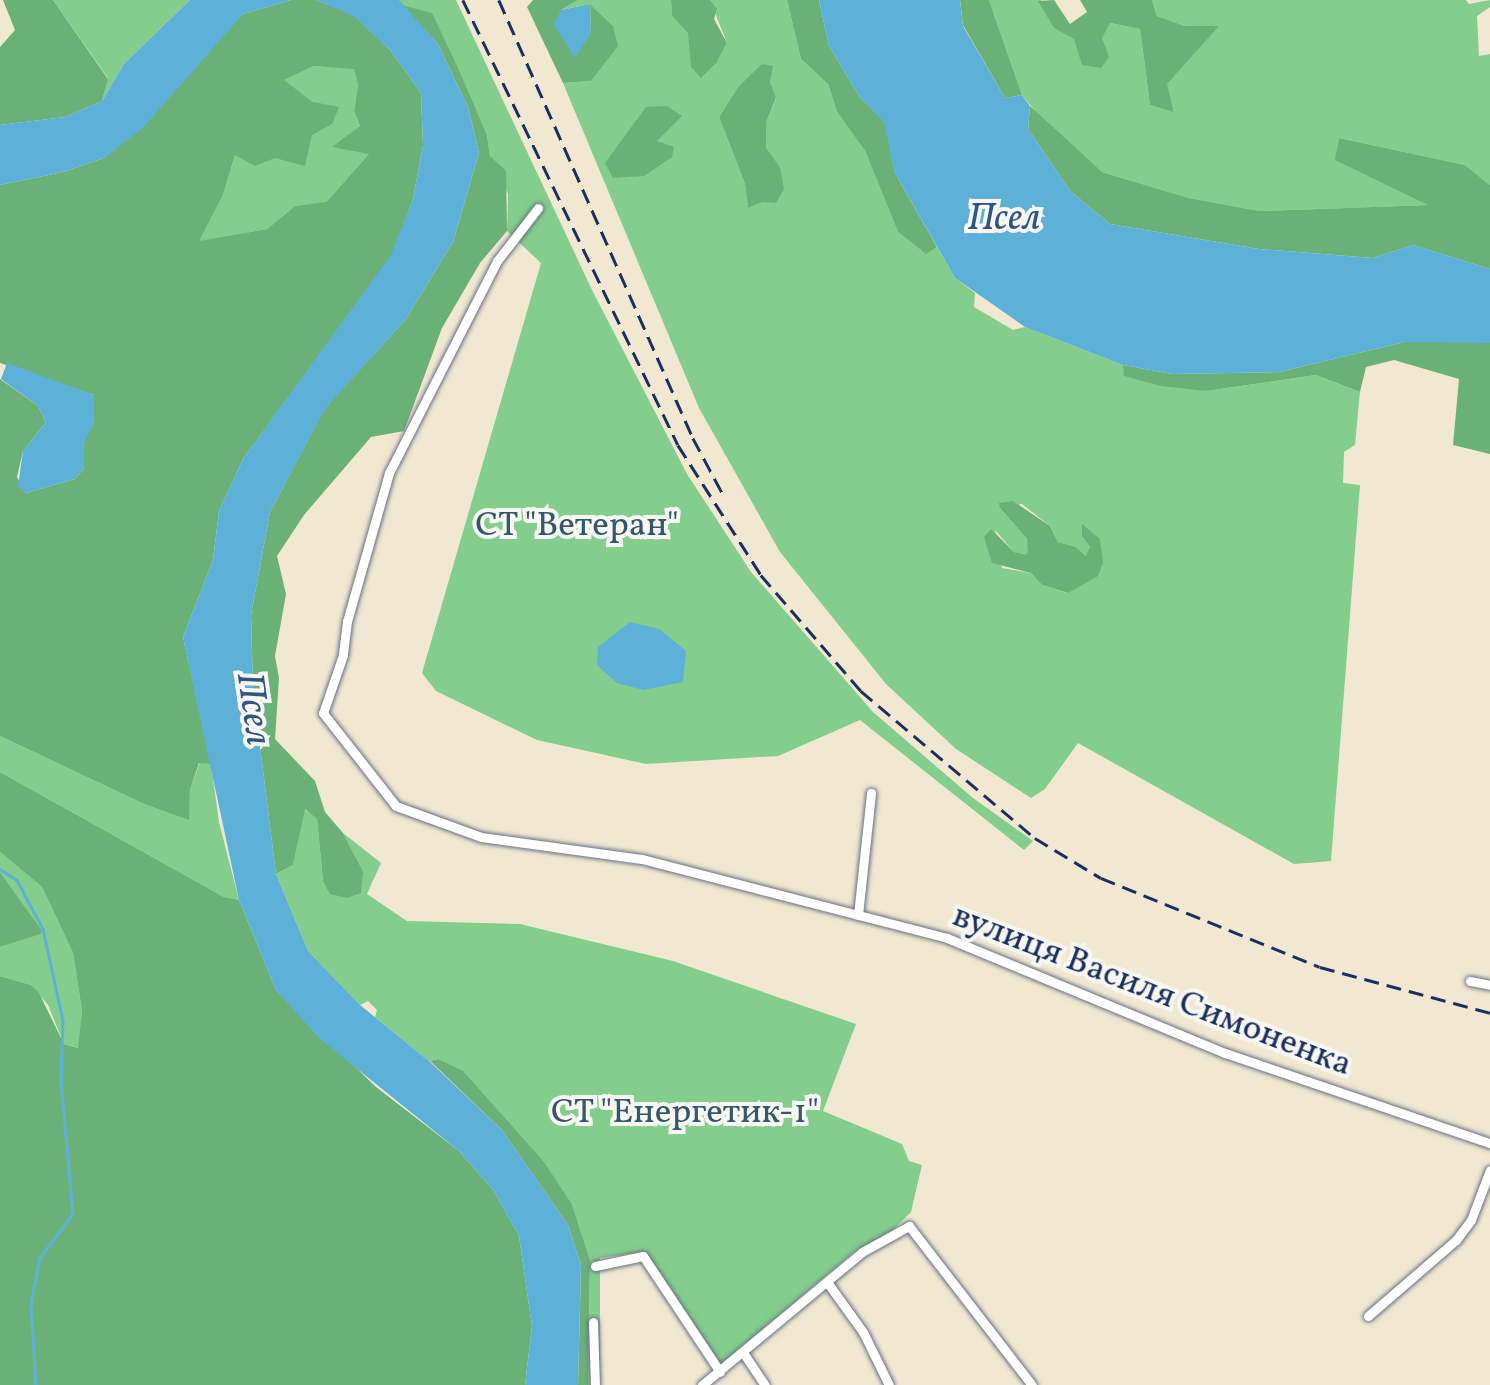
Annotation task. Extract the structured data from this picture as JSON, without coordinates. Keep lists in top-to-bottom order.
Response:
{
  "streets": {
    "street": ["вулиця Василя Симоненка"]
  },
  "water": ["Псел"],
  "parks": ["СТ \"Ветеран\"", "СТ \"Енергетик-1\""]
}
